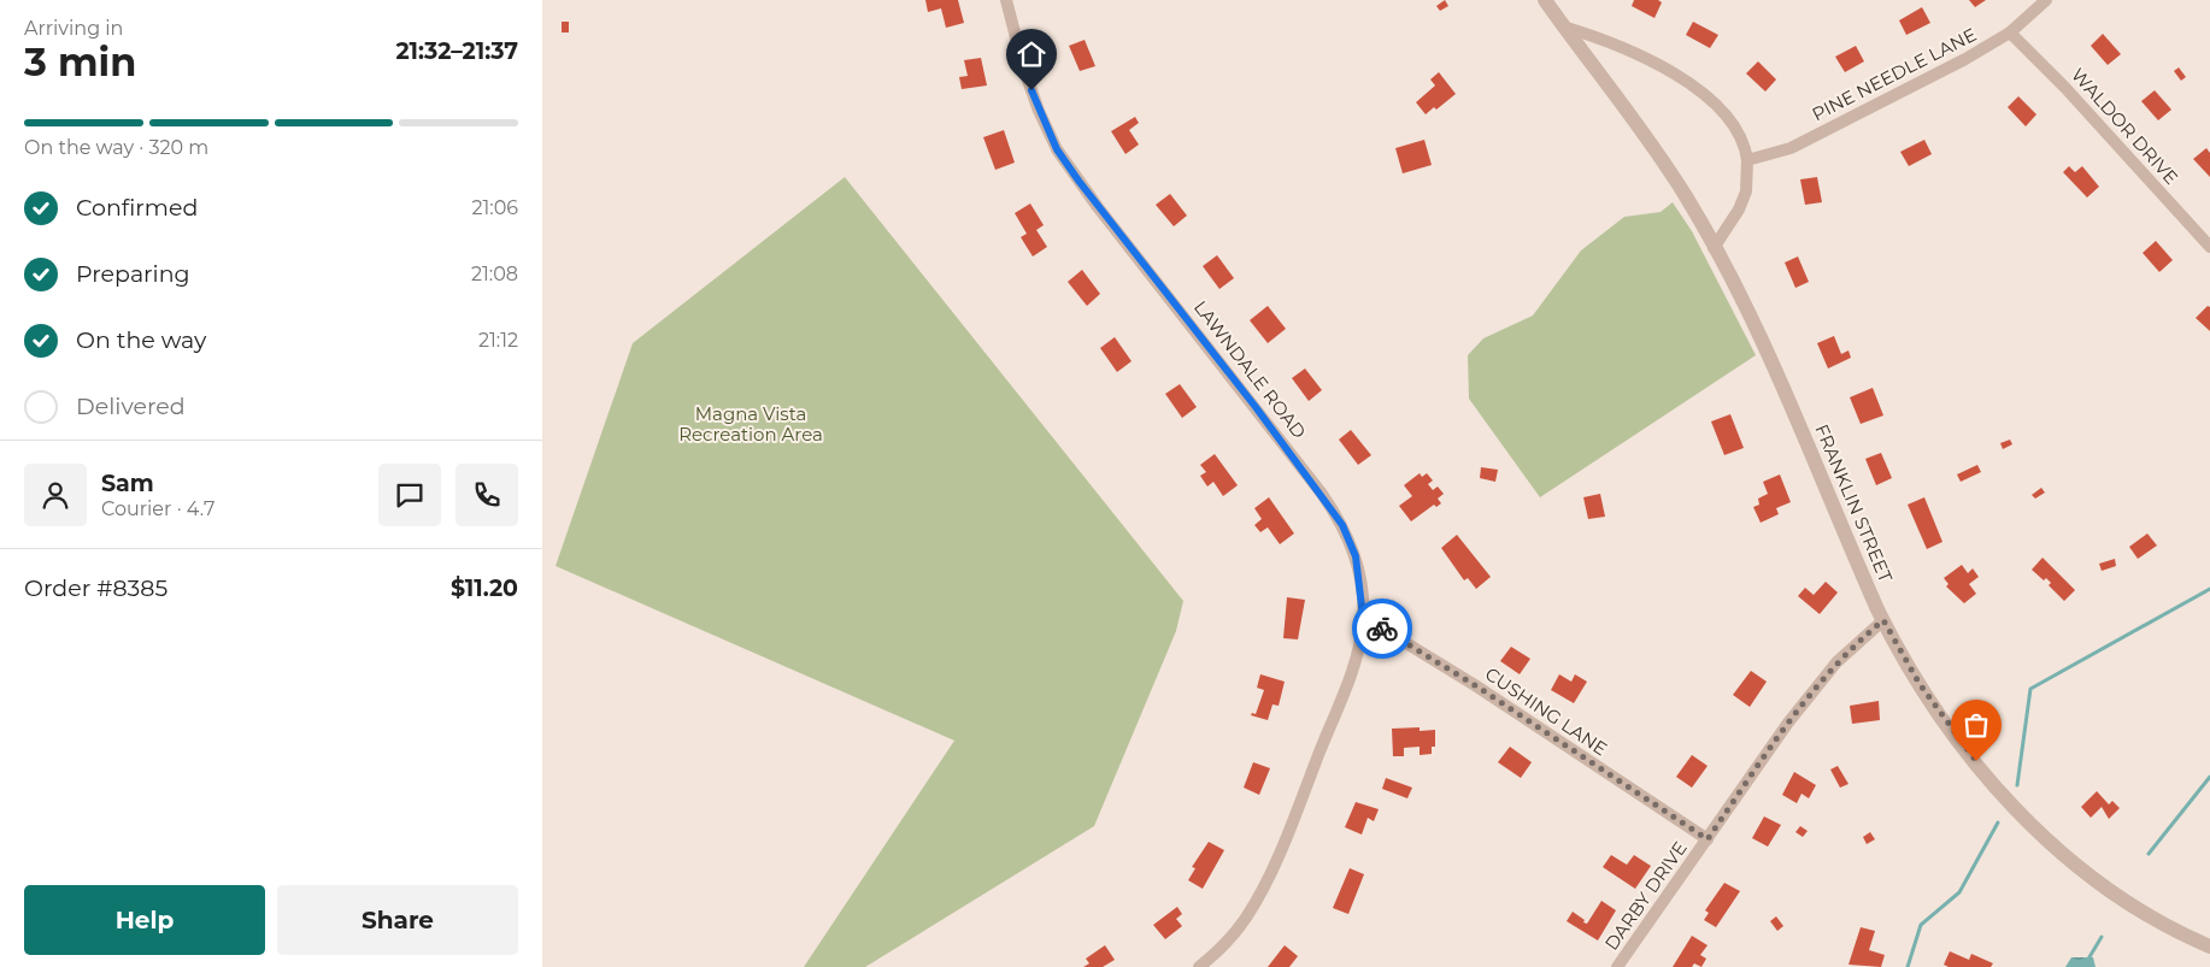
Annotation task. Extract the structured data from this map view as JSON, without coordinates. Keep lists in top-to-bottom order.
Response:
{
  "streets": {
    "street": [
      "PINE NEEDLE LANE",
      "WALDOR DRIVE",
      "LAWNDALE ROAD",
      "FRANKLIN STREET",
      "CUSHING LANE",
      "DARBY DRIVE"
    ]
  },
  "crossings": [
    ["PINE NEEDLE LANE", "WALDOR DRIVE"],
    ["LAWNDALE ROAD", "CUSHING LANE"],
    ["FRANKLIN STREET", "DARBY DRIVE"],
    ["CUSHING LANE", "DARBY DRIVE"]
  ],
  "parks": ["Magna Vista Recreation Area"],
  "page": {
    "heading": ["3 min", "Arriving in", "21:32–21:37"],
    "panel": [
      "Sam",
      "Courier · 4.7",
      "Order #8385",
      "$11.20"
    ],
    "bar": "On the way · 320 m",
    "list": [
      ["Confirmed", "21:06"],
      ["Preparing", "21:08"],
      ["On the way", "21:12"],
      "Delivered"
    ],
    "buttons": ["Help", "Share"]
  }
}
